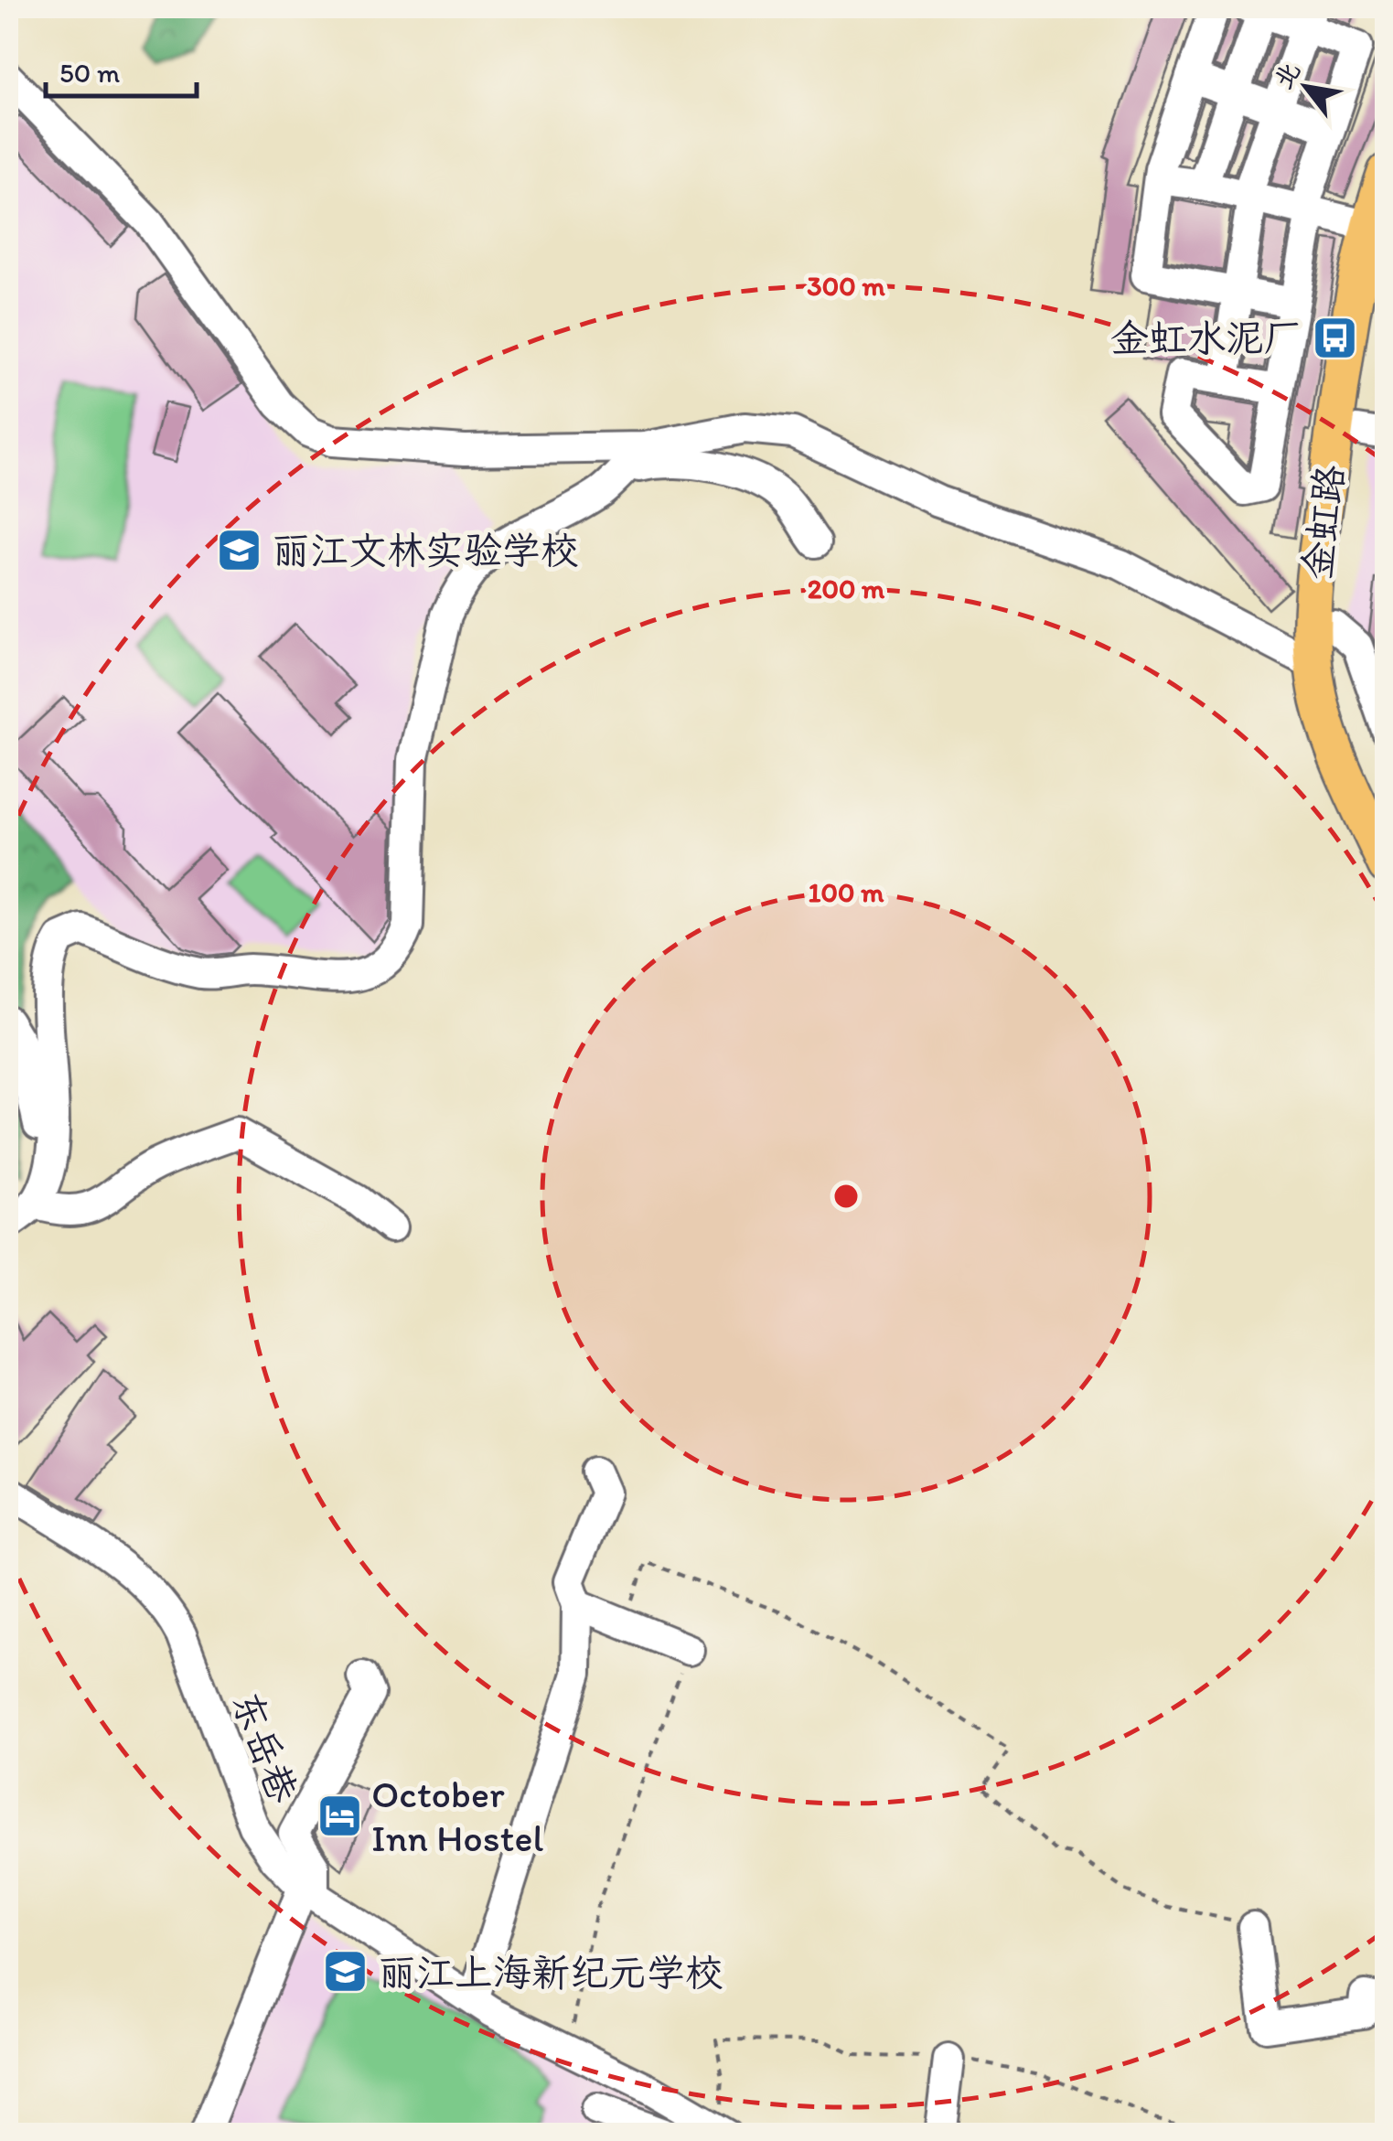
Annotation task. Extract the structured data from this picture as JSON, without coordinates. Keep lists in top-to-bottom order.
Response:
{
  "streets": {
    "main road": ["金虹路"],
    "street": ["东岳巷"]
  },
  "places": {
    "bus stop": ["金虹水泥厂"],
    "school or university": ["丽江文林实验学校", "丽江上海新纪元学校"],
    "hotel": ["October Inn Hostel"]
  },
  "scale_bar": "50 m",
  "north": "top left",
  "rings": ["300 m", "200 m", "100 m"]
}
